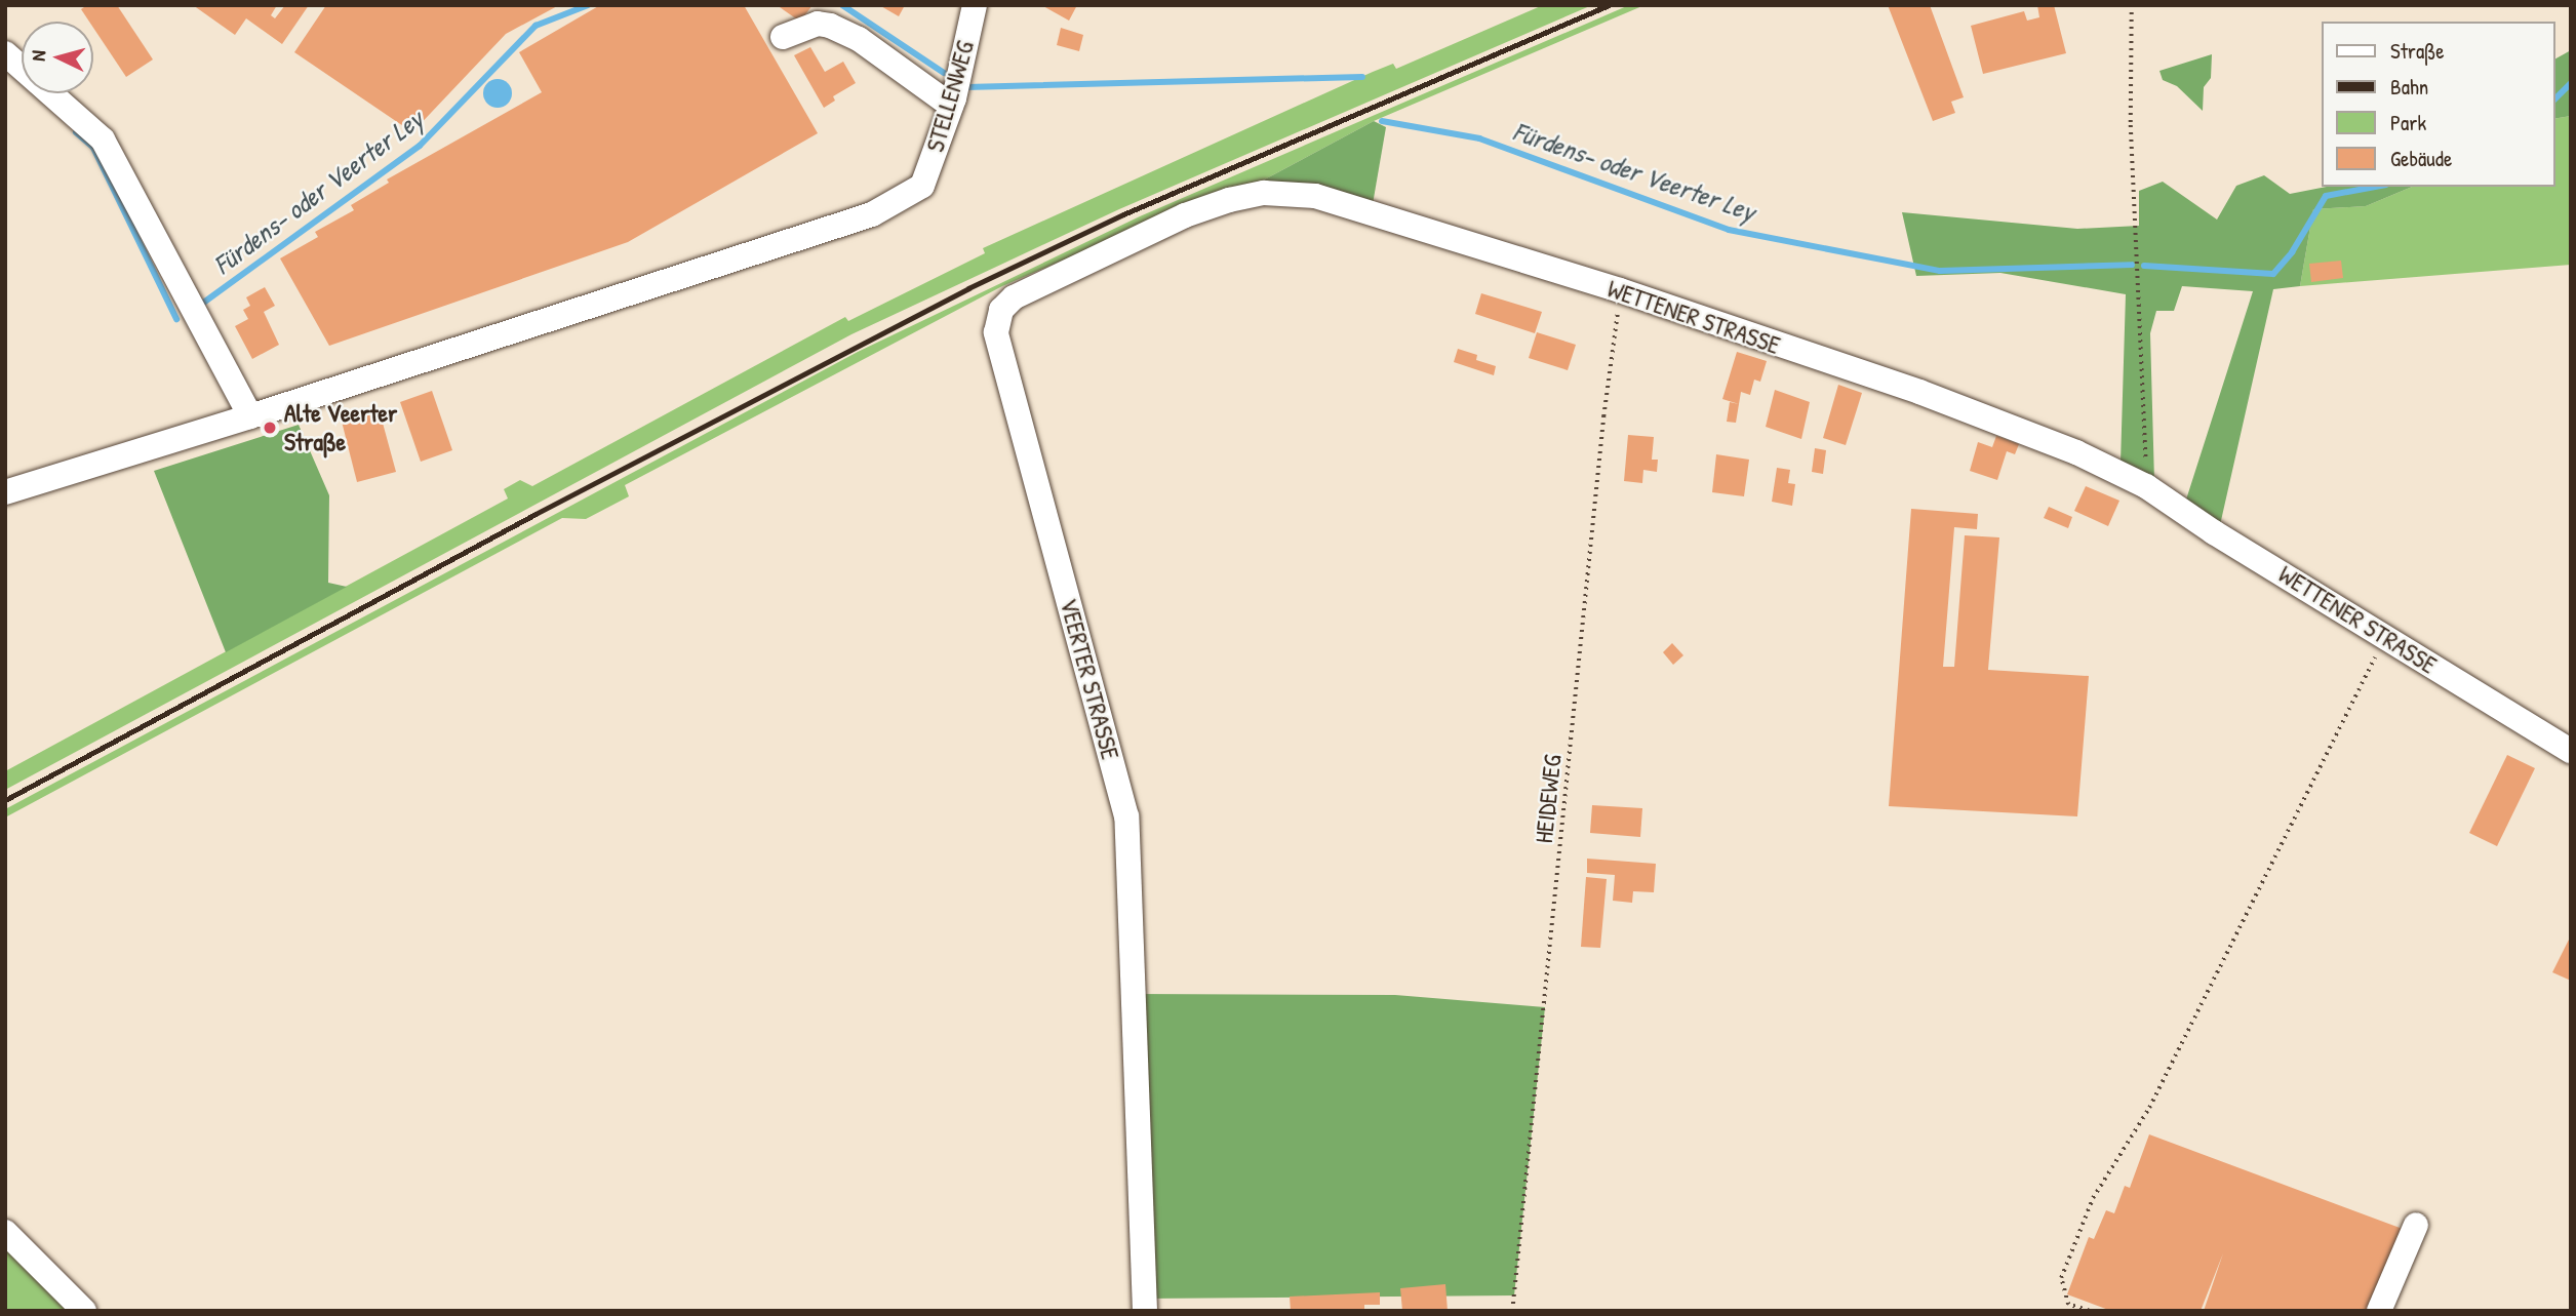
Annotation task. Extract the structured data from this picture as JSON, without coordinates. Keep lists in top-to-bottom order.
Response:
{
  "streets": {
    "street": ["STELLENWEG", "WETTENER STRASSE", "VEERTER STRASSE"],
    "path": ["HEIDEWEG"]
  },
  "crossings": [
    ["WETTENER STRASSE", "VEERTER STRASSE"],
    ["WETTENER STRASSE", "HEIDEWEG"]
  ],
  "water": ["Fürdens- oder Veerter Ley"],
  "places": ["Alte Veerter Straße"],
  "legend": [
    "Straße",
    "Bahn",
    "Park",
    "Gebäude"
  ],
  "north": "left"
}
